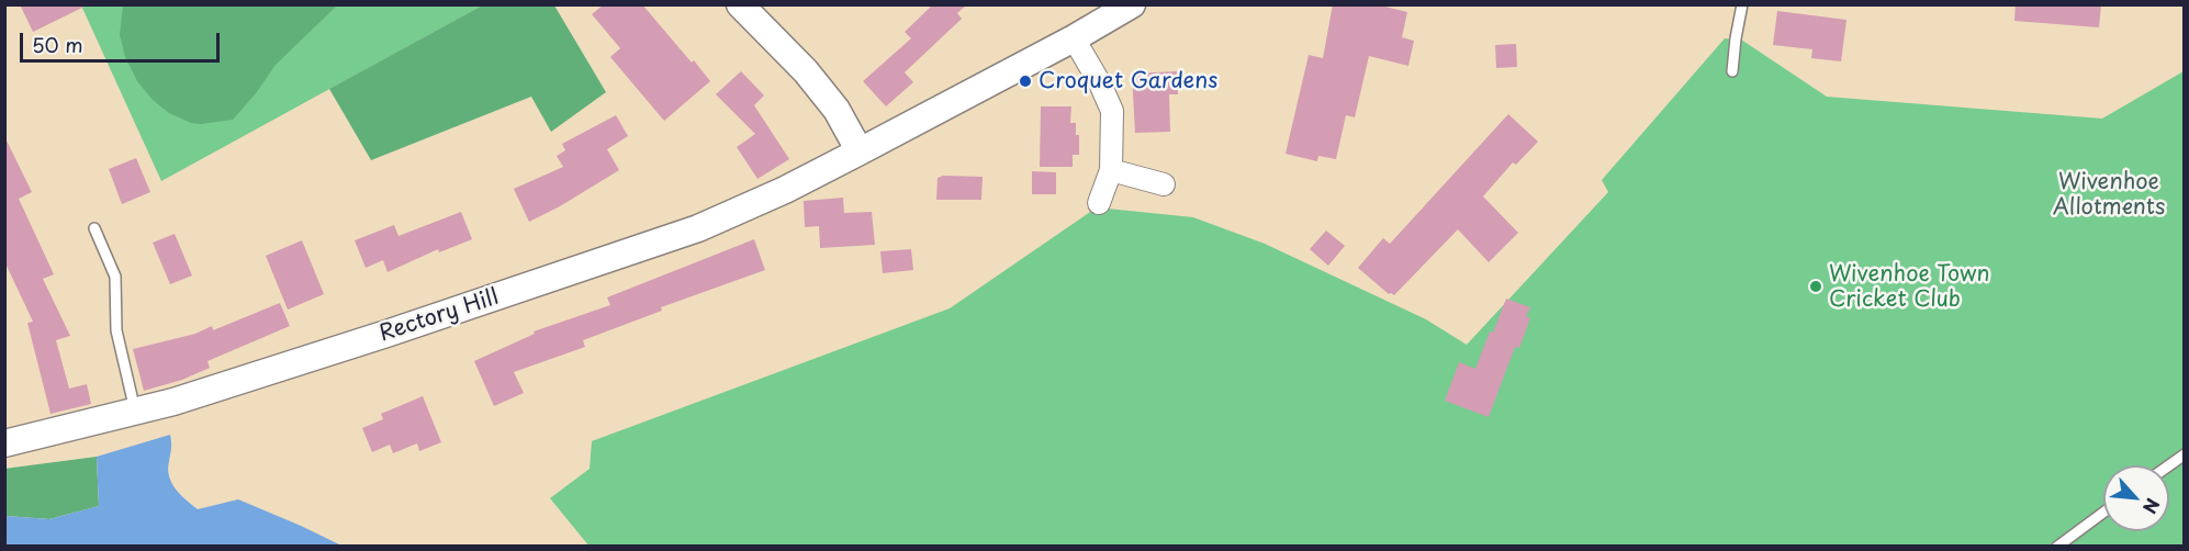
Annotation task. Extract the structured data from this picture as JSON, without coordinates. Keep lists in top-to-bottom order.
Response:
{
  "streets": {
    "street": ["Rectory Hill"]
  },
  "parks": ["Wivenhoe Allotments"],
  "places": ["Croquet Gardens", "Wivenhoe Town Cricket Club"],
  "scale_bar": "50 m",
  "north": "bottom right"
}
